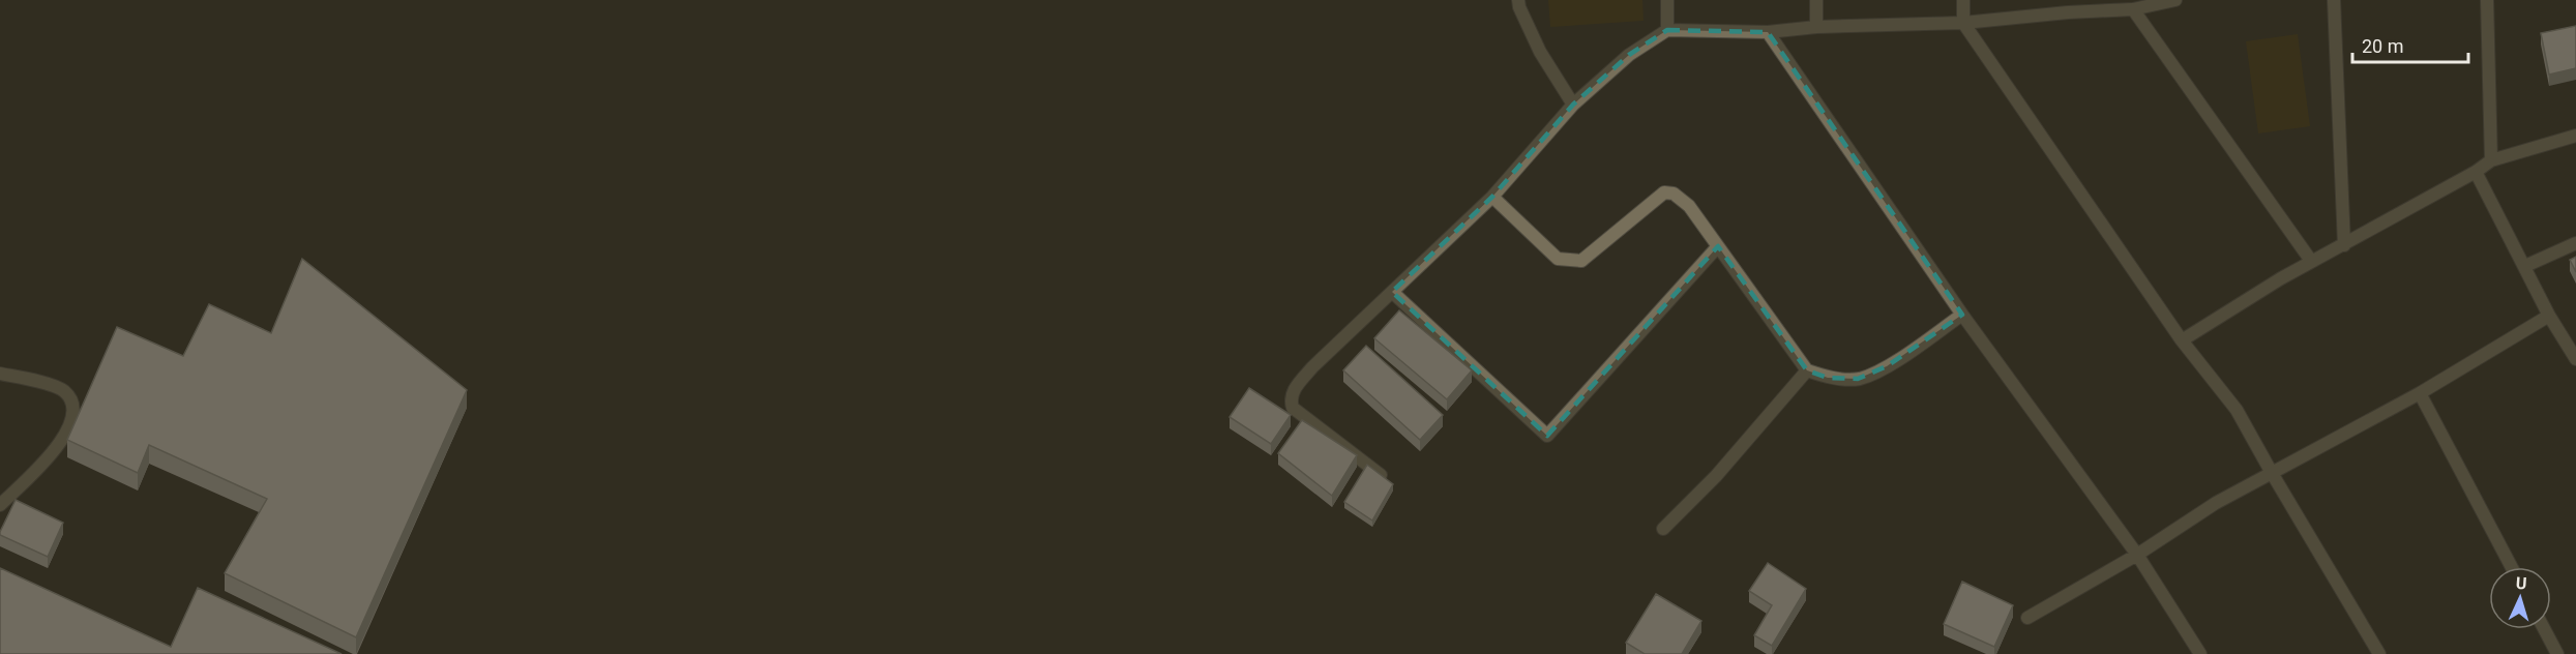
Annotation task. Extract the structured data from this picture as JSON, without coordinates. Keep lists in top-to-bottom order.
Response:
{
  "scale_bar": "20 m",
  "north": "top"
}
